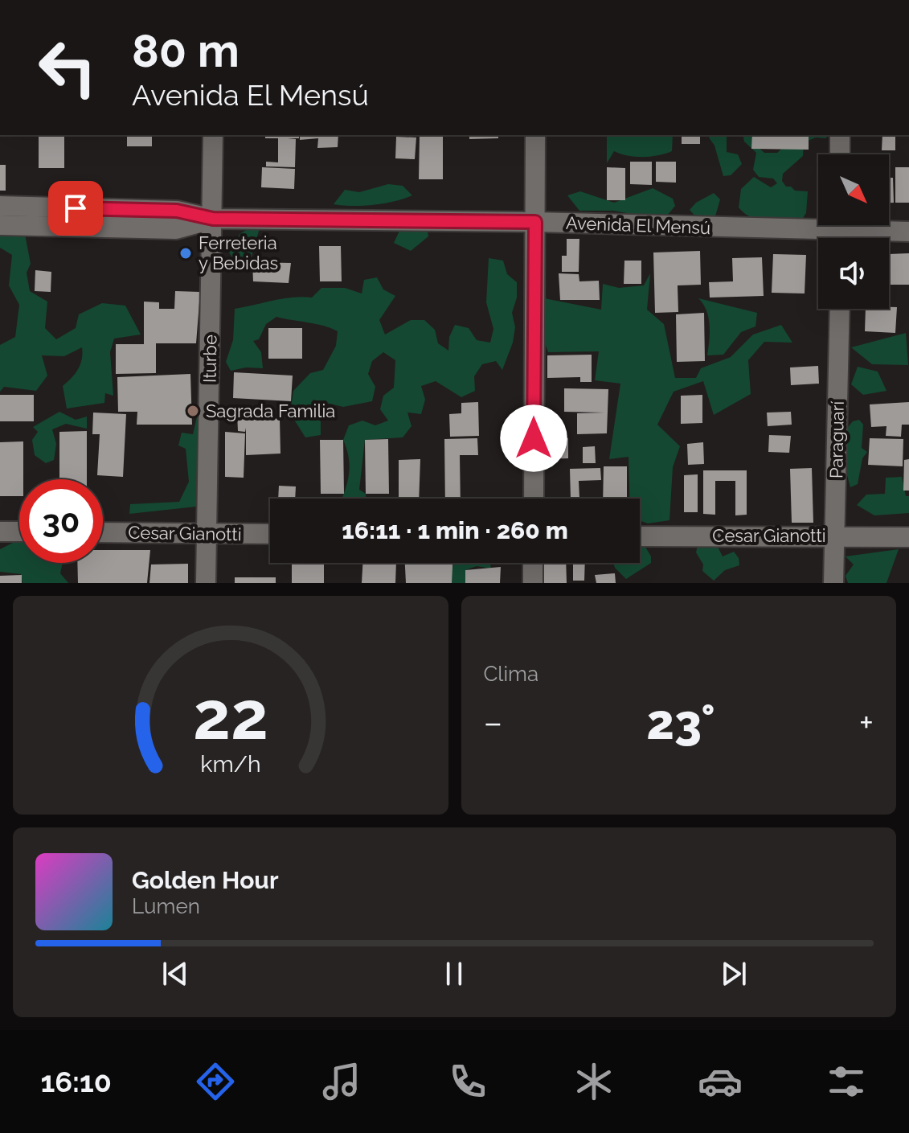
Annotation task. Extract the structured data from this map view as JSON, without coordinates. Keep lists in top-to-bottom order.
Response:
{
  "streets": {
    "street": [
      "Avenida El Mensú",
      "Iturbe",
      "Paraguarí",
      "Cesar Gianotti"
    ]
  },
  "crossings": [
    ["Avenida El Mensú", "Iturbe"],
    ["Iturbe", "Cesar Gianotti"],
    ["Paraguarí", "Cesar Gianotti"]
  ],
  "places": ["Ferreteria y Bebidas", "Sagrada Familia"],
  "north": "bottom right",
  "page": {
    "turn": ["80 m", "Avenida El Mensú"],
    "limit": "30",
    "trip": "16:11 · 1 min · 260 m",
    "tile": "Clima",
    "heat": ["−", "23°", "+"],
    "song": ["Golden Hour", "Lumen"],
    "tabs": "16:10",
    "gauge": ["22", "km/h"]
  }
}
